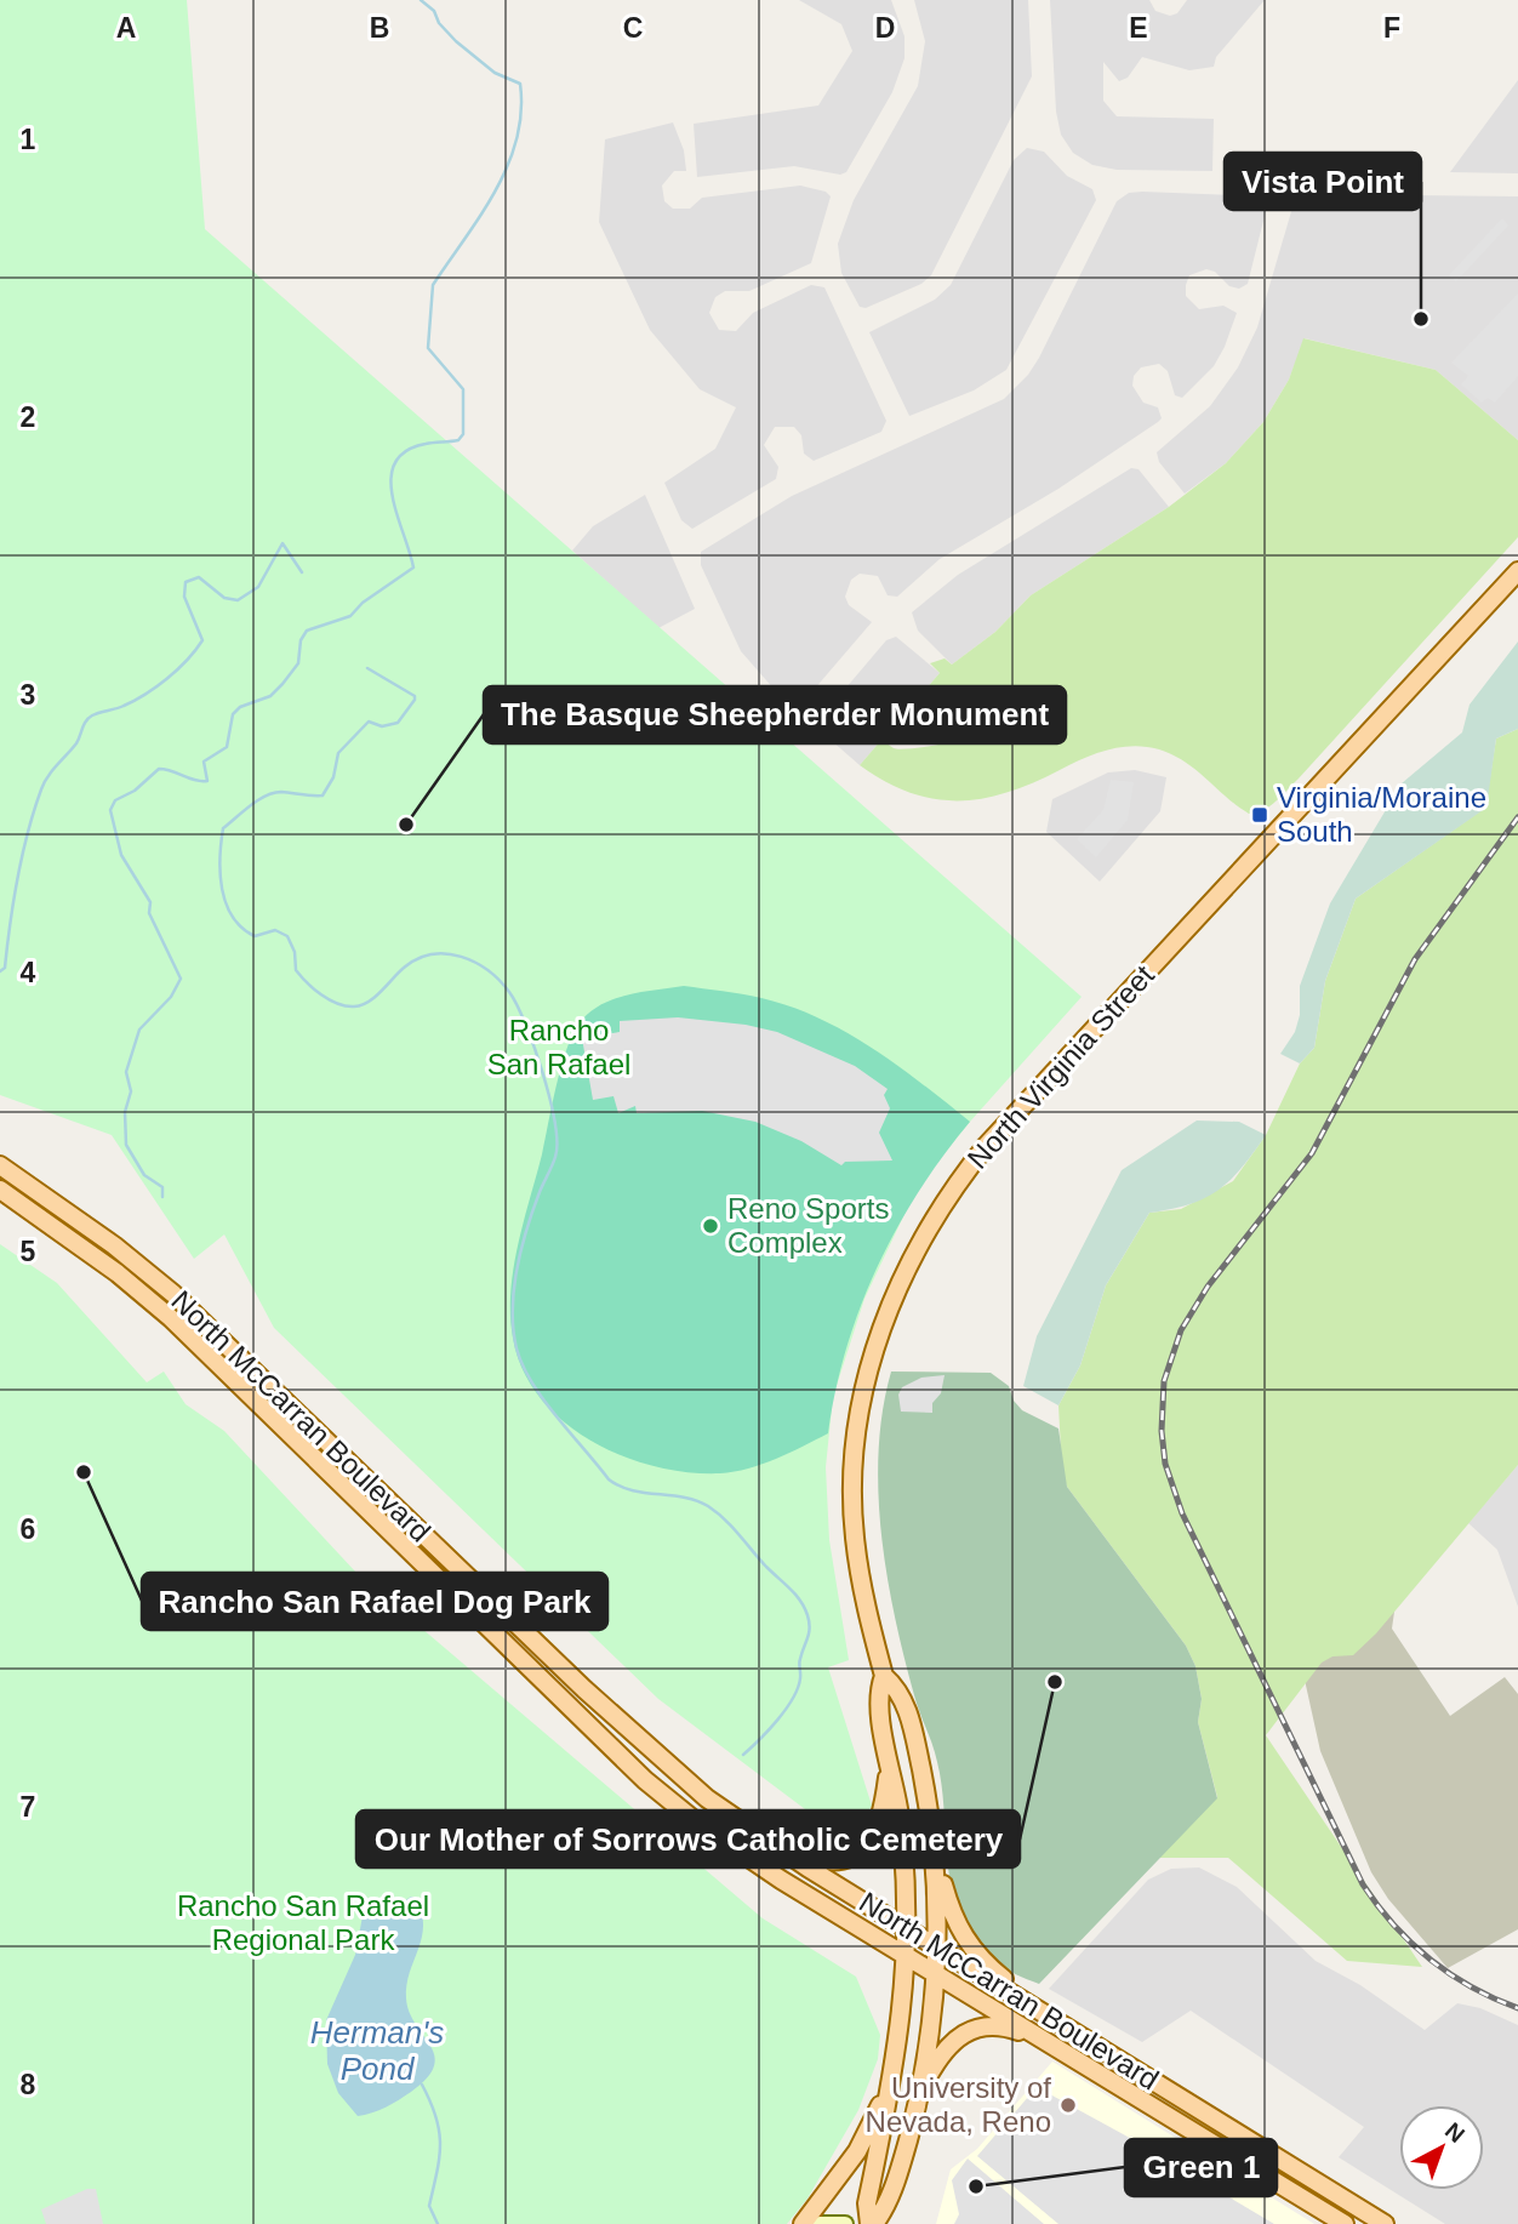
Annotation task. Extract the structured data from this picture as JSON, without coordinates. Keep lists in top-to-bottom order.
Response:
{
  "streets": {
    "main road": ["North Virginia Street", "North McCarran Boulevard"]
  },
  "crossings": [
    ["North Virginia Street", "North McCarran Boulevard"]
  ],
  "water": ["Herman's Pond"],
  "parks": ["Rancho San Rafael", "Rancho San Rafael Regional Park"],
  "places": {
    "other": [
      "Vista Point",
      "The Basque Sheepherder Monument",
      "Reno Sports Complex",
      "Rancho San Rafael Dog Park",
      "Our Mother of Sorrows Catholic Cemetery",
      "University of Nevada, Reno",
      "Green 1"
    ],
    "transit": ["Virginia/Moraine South"]
  },
  "north": "top right",
  "grid": {
    "columns": [
      "A",
      "B",
      "C",
      "D",
      "E",
      "F"
    ],
    "rows": [
      "1",
      "2",
      "3",
      "4",
      "5",
      "6",
      "7",
      "8"
    ]
  }
}
